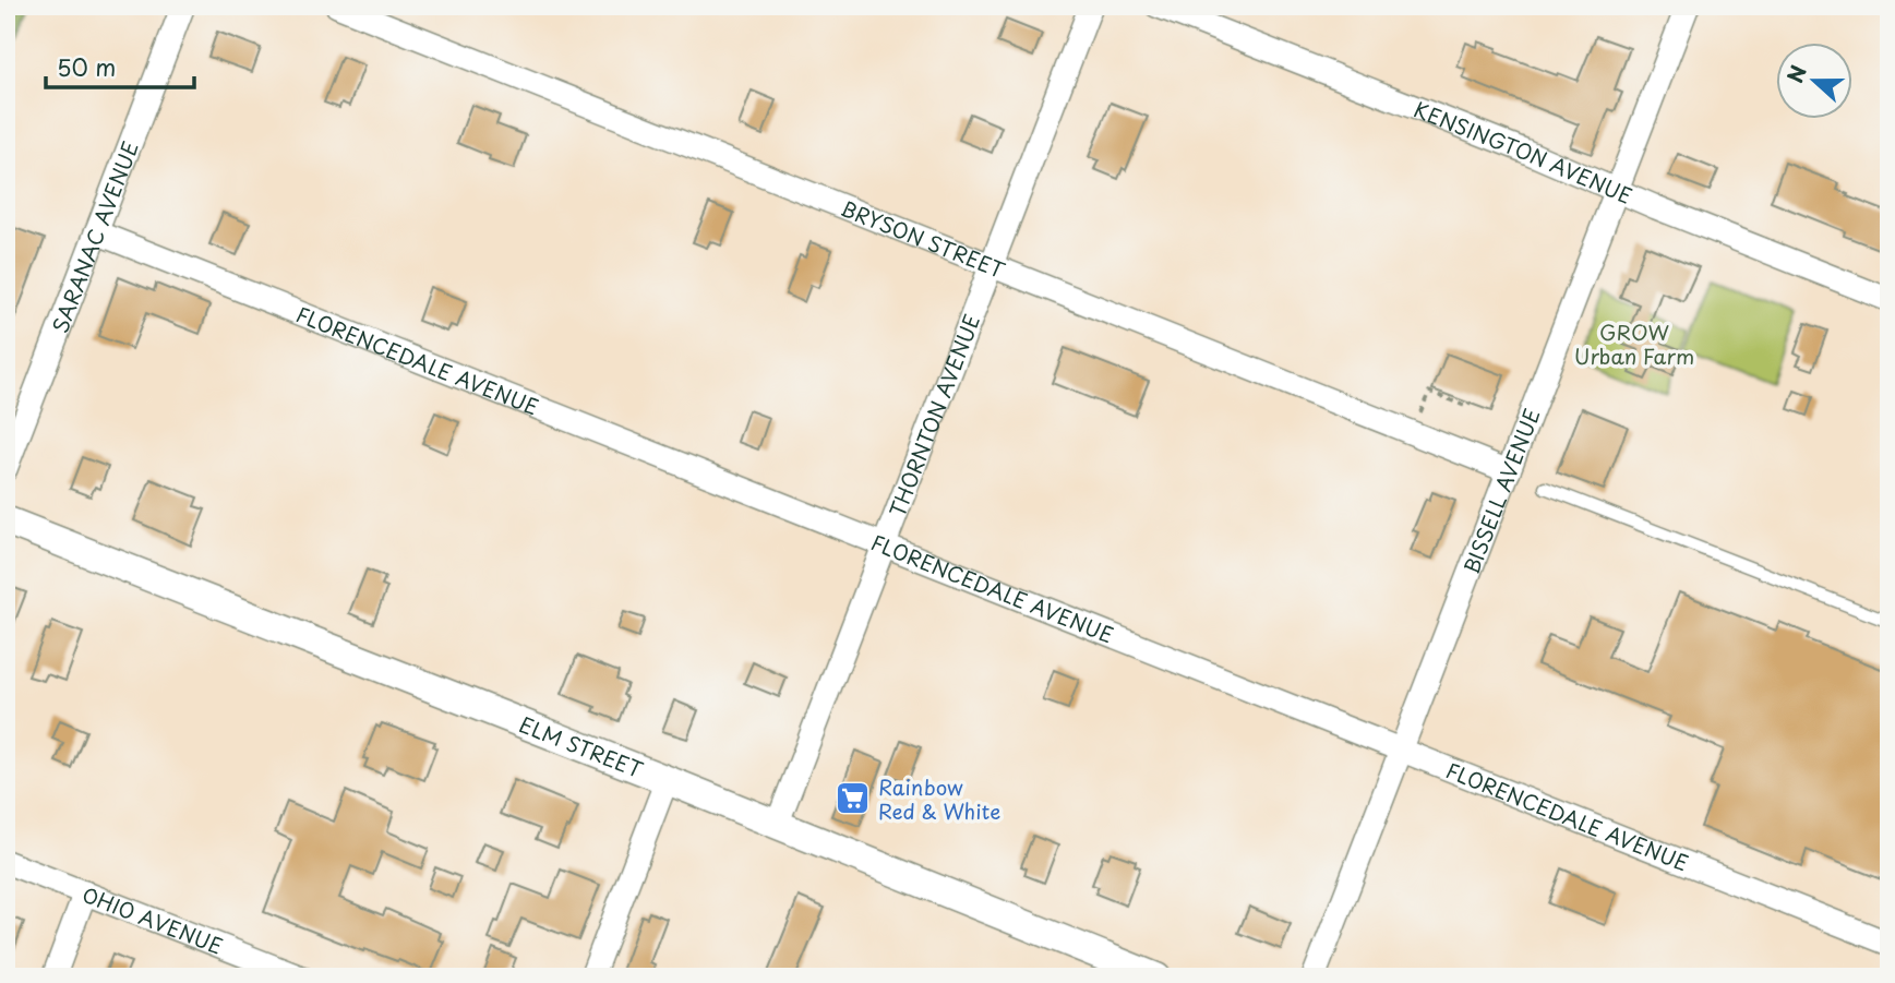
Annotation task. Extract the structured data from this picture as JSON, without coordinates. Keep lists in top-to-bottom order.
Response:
{
  "streets": {
    "street": [
      "KENSINGTON AVENUE",
      "SARANAC AVENUE",
      "BRYSON STREET",
      "FLORENCEDALE AVENUE",
      "THORNTON AVENUE",
      "BISSELL AVENUE",
      "ELM STREET",
      "OHIO AVENUE"
    ]
  },
  "crossings": [
    ["KENSINGTON AVENUE", "BISSELL AVENUE"],
    ["SARANAC AVENUE", "FLORENCEDALE AVENUE"],
    ["BRYSON STREET", "THORNTON AVENUE"],
    ["BRYSON STREET", "BISSELL AVENUE"],
    ["FLORENCEDALE AVENUE", "THORNTON AVENUE"],
    ["FLORENCEDALE AVENUE", "BISSELL AVENUE"],
    ["THORNTON AVENUE", "ELM STREET"]
  ],
  "parks": ["GROW Urban Farm"],
  "places": {
    "supermarket": ["Rainbow Red & White"]
  },
  "scale_bar": "50 m",
  "north": "left"
}
